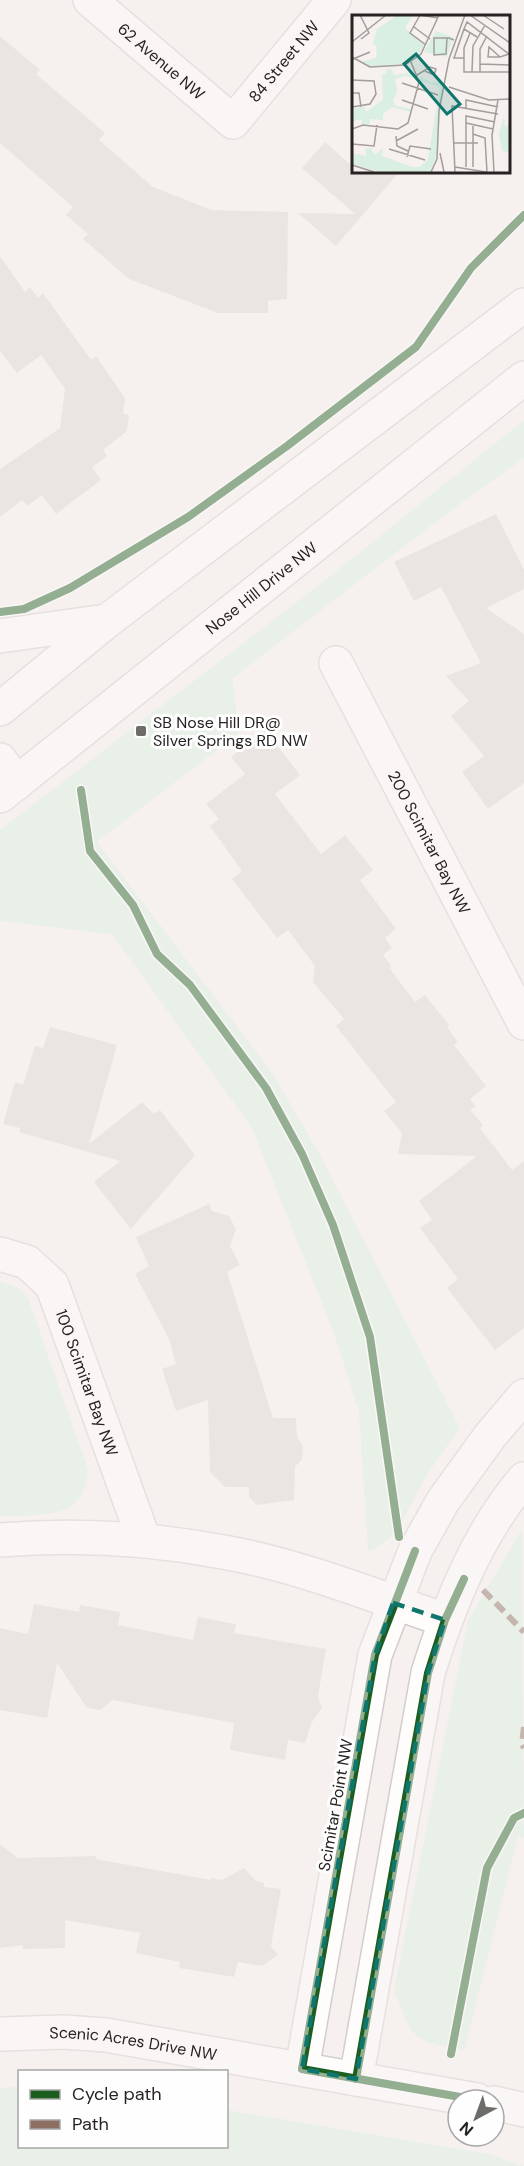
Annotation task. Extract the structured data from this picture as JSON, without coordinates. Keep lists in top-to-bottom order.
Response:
{
  "streets": {
    "street": [
      "62 Avenue NW",
      "84 Street NW",
      "Nose Hill Drive NW",
      "200 Scimitar Bay NW",
      "100 Scimitar Bay NW",
      "Scimitar Point NW",
      "Scenic Acres Drive NW"
    ]
  },
  "crossings": [
    ["62 Avenue NW", "84 Street NW"],
    ["Scimitar Point NW", "Scenic Acres Drive NW"]
  ],
  "places": {
    "transit": ["SB Nose Hill DR@ Silver Springs RD NW"]
  },
  "legend": ["Cycle path", "Path"],
  "north": "bottom left"
}
